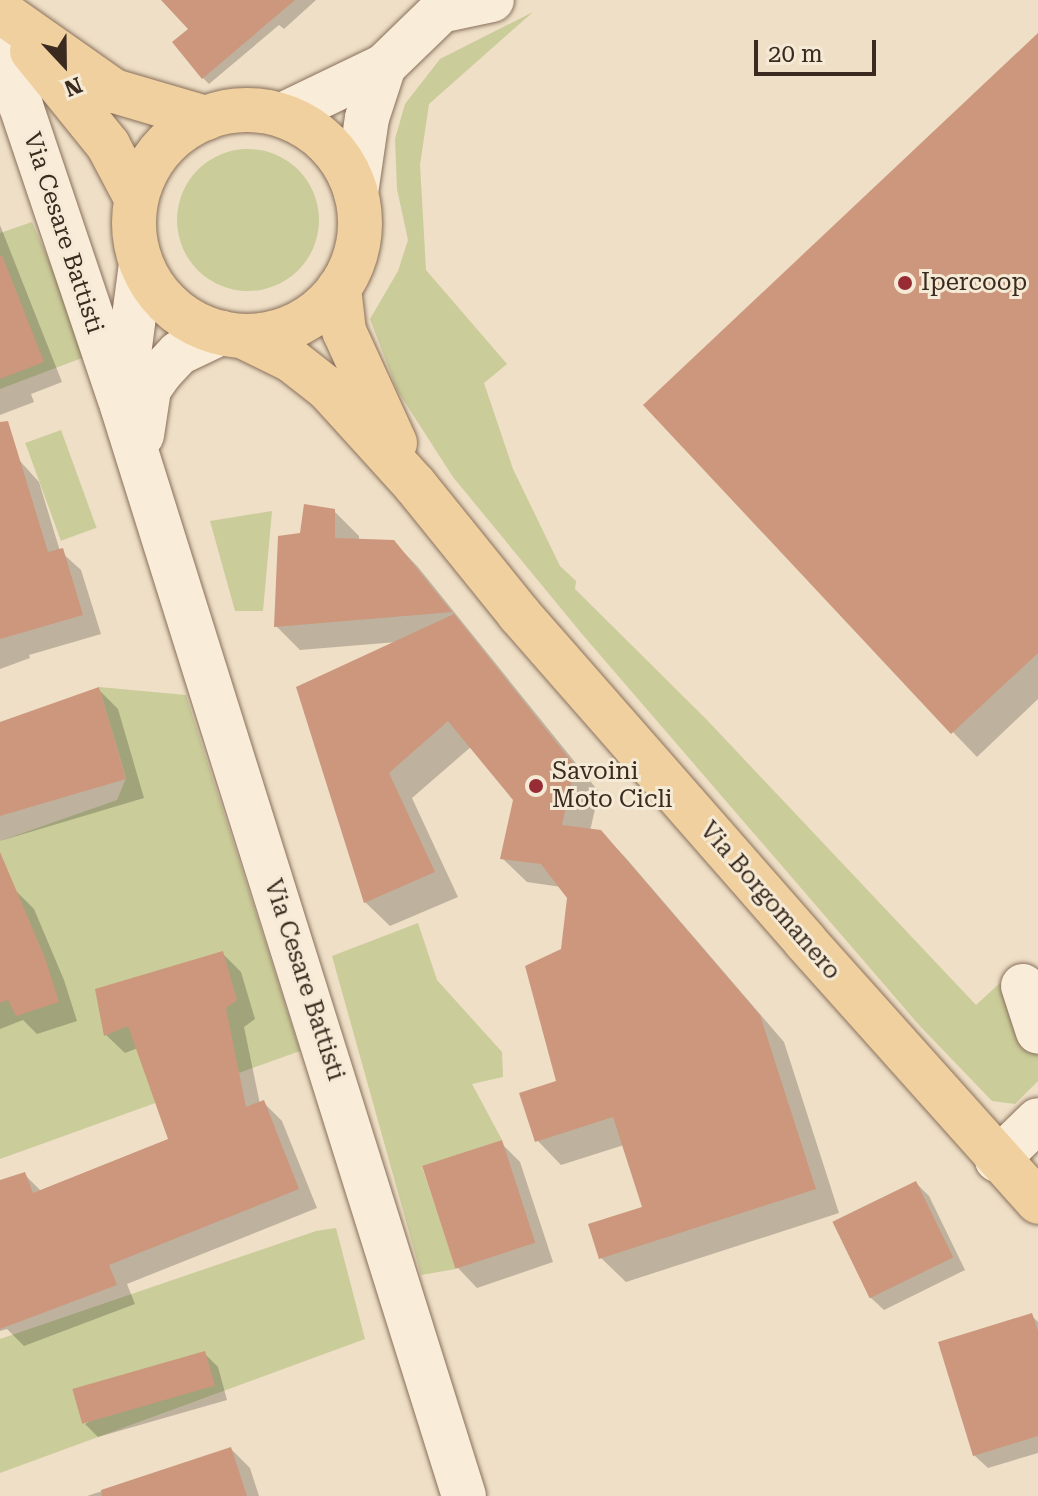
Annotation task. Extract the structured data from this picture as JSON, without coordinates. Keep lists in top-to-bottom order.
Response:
{
  "streets": {
    "main road": ["Via Borgomanero"],
    "street": ["Via Cesare Battisti"]
  },
  "crossings": [
    ["Via Cesare Battisti", "Via Borgomanero"]
  ],
  "places": ["Ipercoop", "Savoini Moto Cicli"],
  "scale_bar": "20 m",
  "north": "bottom"
}
